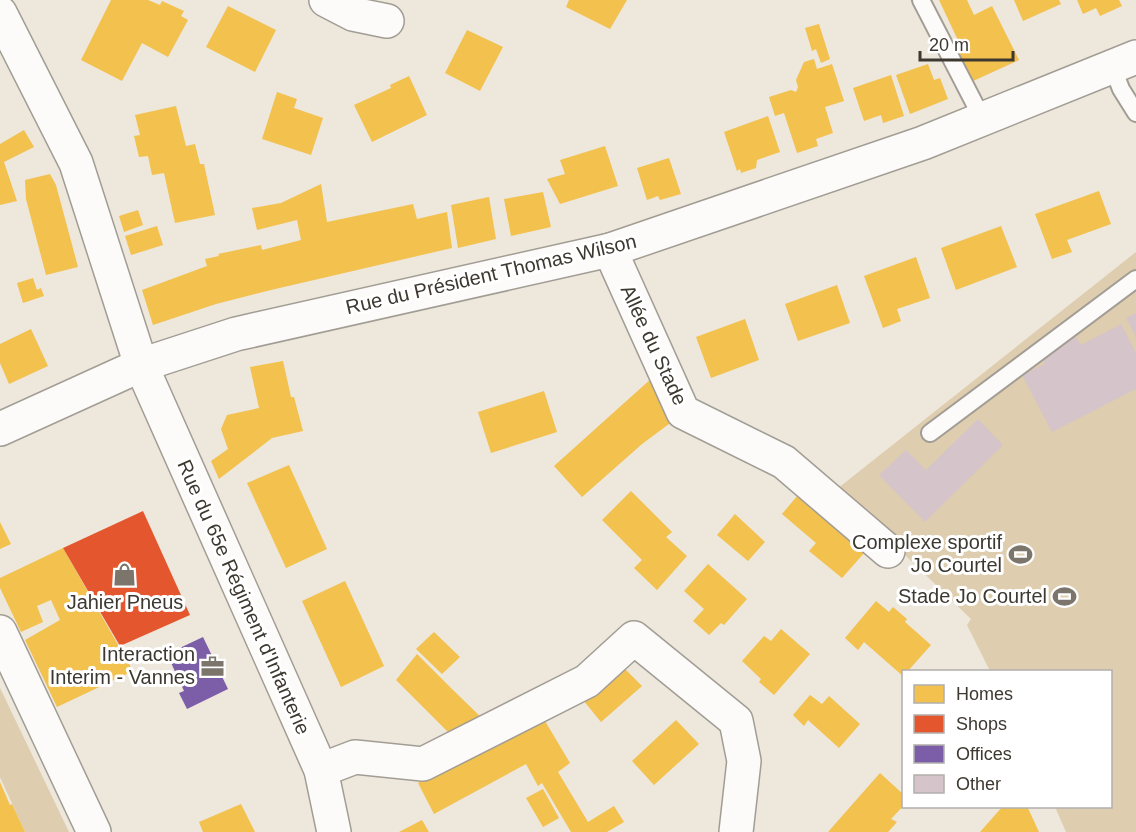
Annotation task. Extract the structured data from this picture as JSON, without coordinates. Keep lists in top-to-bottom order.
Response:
{
  "streets": {
    "street": ["Rue du Président Thomas Wilson", "Allée du Stade", "Rue du 65e Régiment d'Infanterie"]
  },
  "crossings": [
    ["Rue du Président Thomas Wilson", "Allée du Stade"],
    ["Rue du Président Thomas Wilson", "Rue du 65e Régiment d'Infanterie"]
  ],
  "places": {
    "sports": ["Complexe sportif Jo Courtel", "Stade Jo Courtel"],
    "shop": ["Jahier Pneus"],
    "office": ["Interaction Interim - Vannes"]
  },
  "legend": [
    "Homes",
    "Shops",
    "Offices",
    "Other"
  ],
  "scale_bar": "20 m"
}
